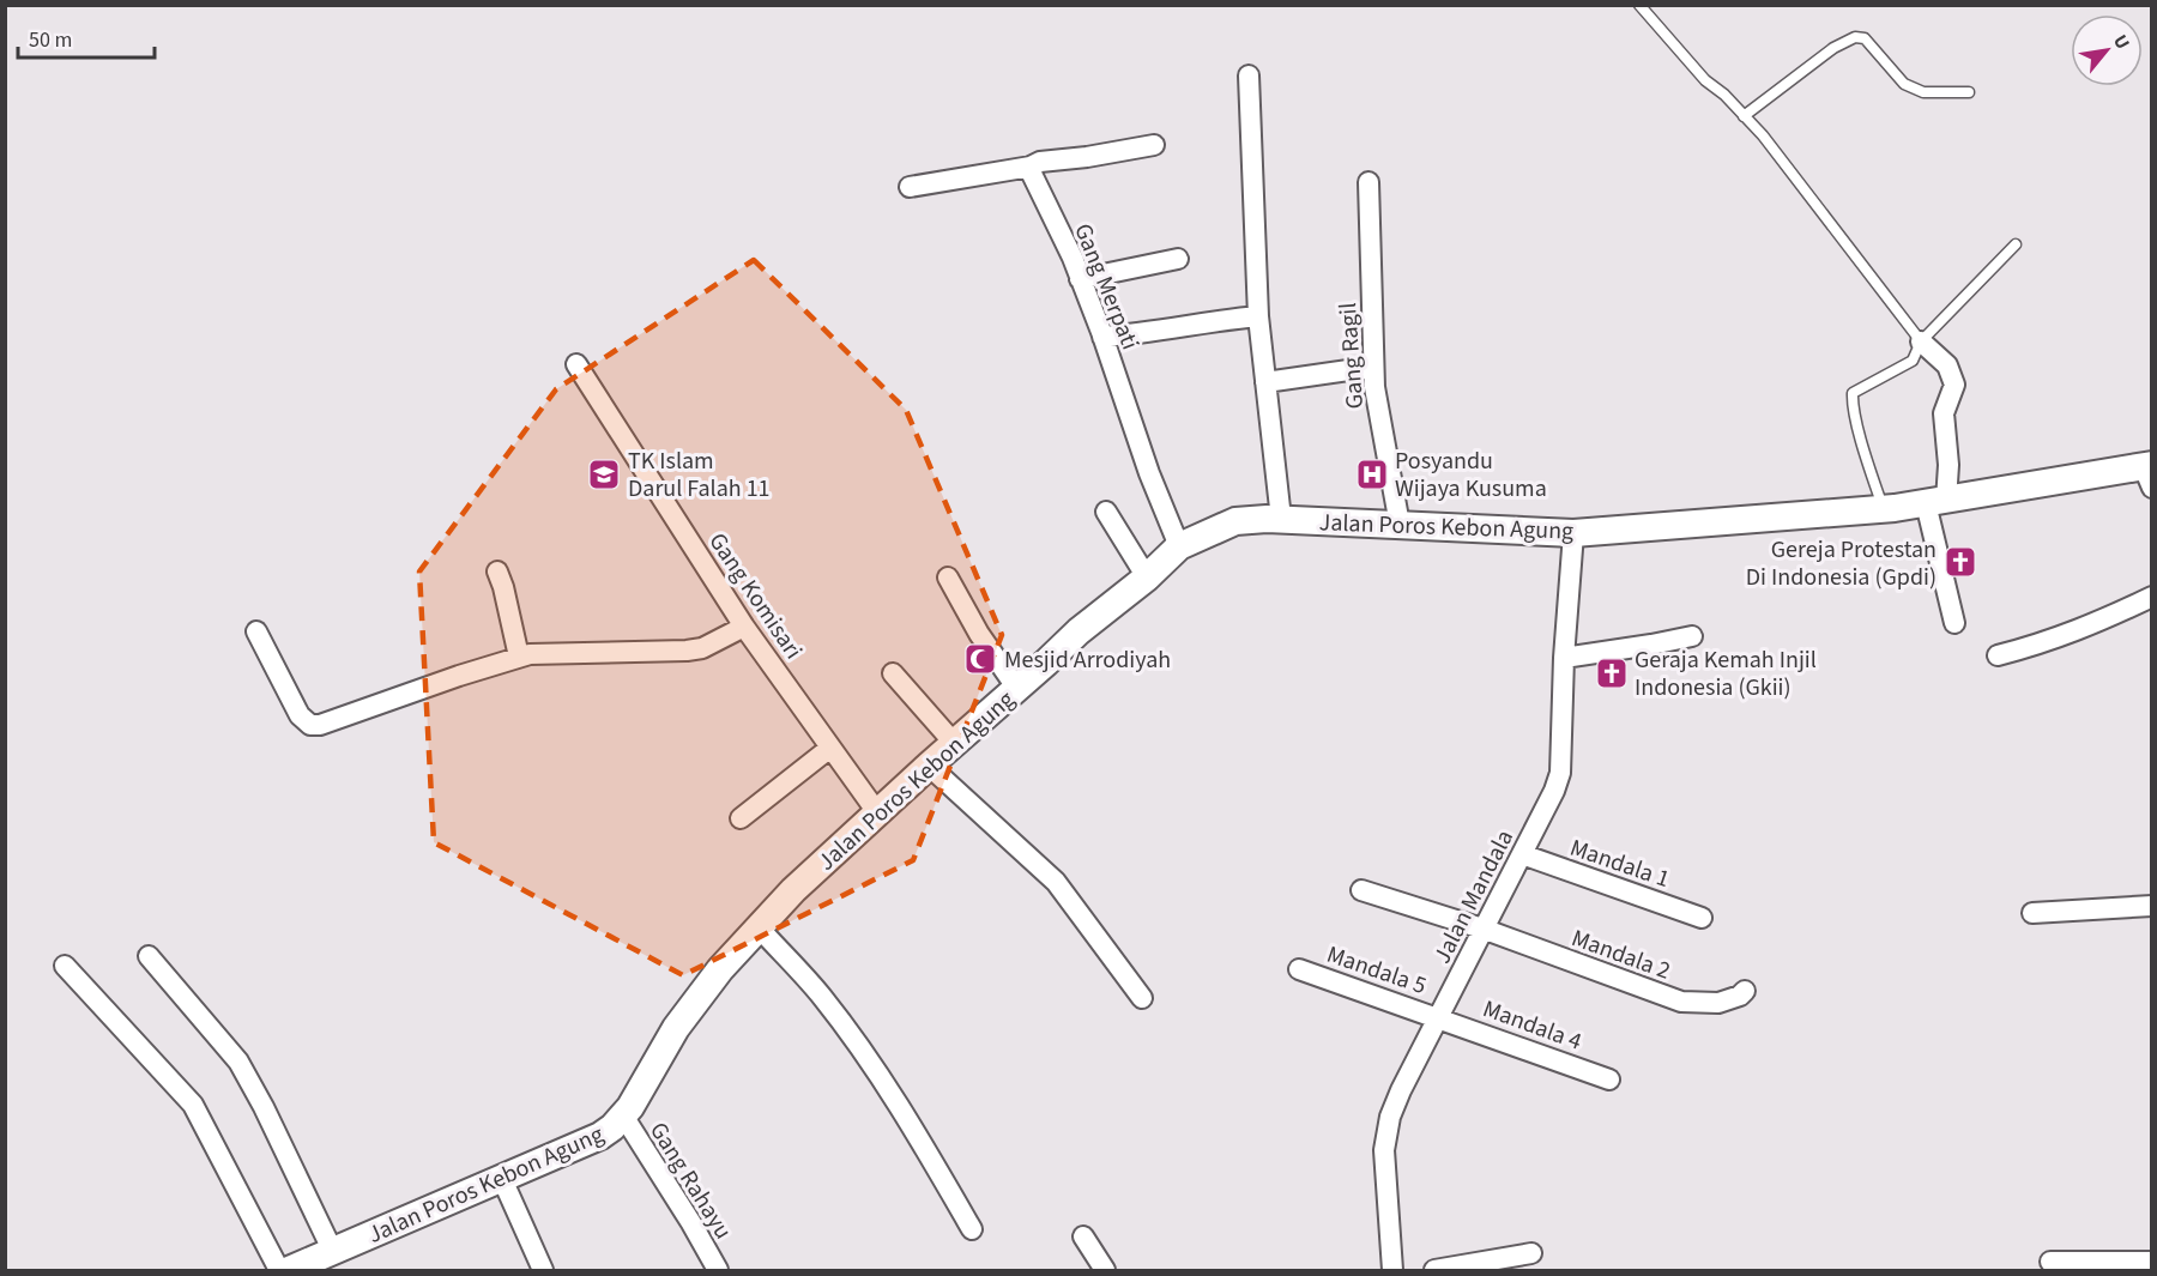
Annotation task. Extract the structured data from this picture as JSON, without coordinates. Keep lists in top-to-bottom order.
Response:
{
  "streets": {
    "main road": ["Jalan Poros Kebon Agung"],
    "street": [
      "Gang Merpati",
      "Gang Ragil",
      "Gang Komisari",
      "Mandala 1",
      "Jalan Mandala",
      "Mandala 2",
      "Mandala 5",
      "Mandala 4",
      "Gang Rahayu"
    ]
  },
  "crossings": [
    ["Gang Merpati", "Jalan Poros Kebon Agung"],
    ["Gang Ragil", "Jalan Poros Kebon Agung"],
    ["Jalan Poros Kebon Agung", "Gang Komisari"],
    ["Jalan Poros Kebon Agung", "Jalan Mandala"],
    ["Jalan Poros Kebon Agung", "Gang Rahayu"],
    ["Mandala 1", "Jalan Mandala"],
    ["Jalan Mandala", "Mandala 2"],
    ["Jalan Mandala", "Mandala 5"],
    ["Jalan Mandala", "Mandala 4"],
    ["Mandala 5", "Mandala 4"]
  ],
  "places": {
    "school or university": ["TK Islam Darul Falah 11"],
    "hospital": ["Posyandu Wijaya Kusuma"],
    "church": ["Gereja Protestan Di Indonesia (Gpdi)", "Geraja Kemah Injil Indonesia (Gkii)"],
    "mosque": ["Mesjid Arrodiyah"]
  },
  "scale_bar": "50 m",
  "north": "top right"
}
